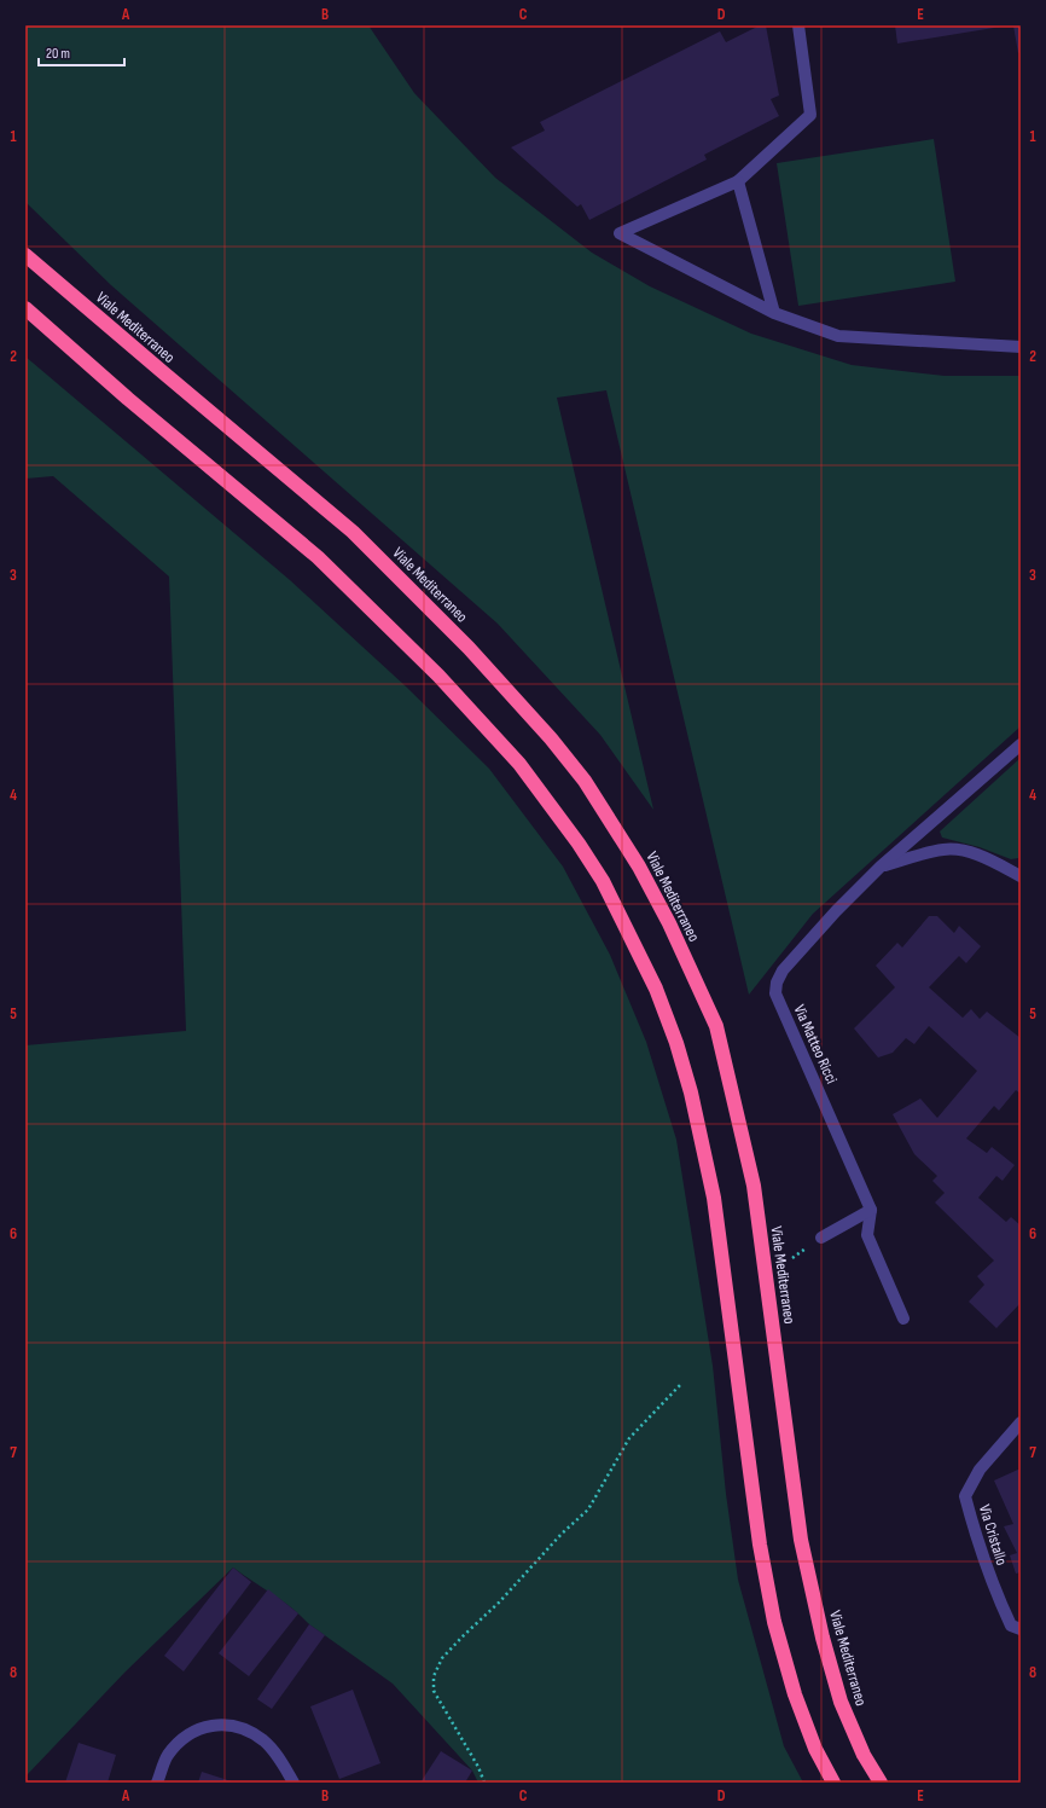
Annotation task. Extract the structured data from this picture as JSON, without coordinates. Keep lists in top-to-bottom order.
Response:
{
  "streets": {
    "highway": ["Viale Mediterraneo"],
    "street": ["Via Matteo Ricci", "Via Cristallo"]
  },
  "scale_bar": "20 m",
  "grid": {
    "columns": [
      "A",
      "B",
      "C",
      "D",
      "E"
    ],
    "rows": [
      "1",
      "2",
      "3",
      "4",
      "5",
      "6",
      "7",
      "8"
    ]
  }
}
